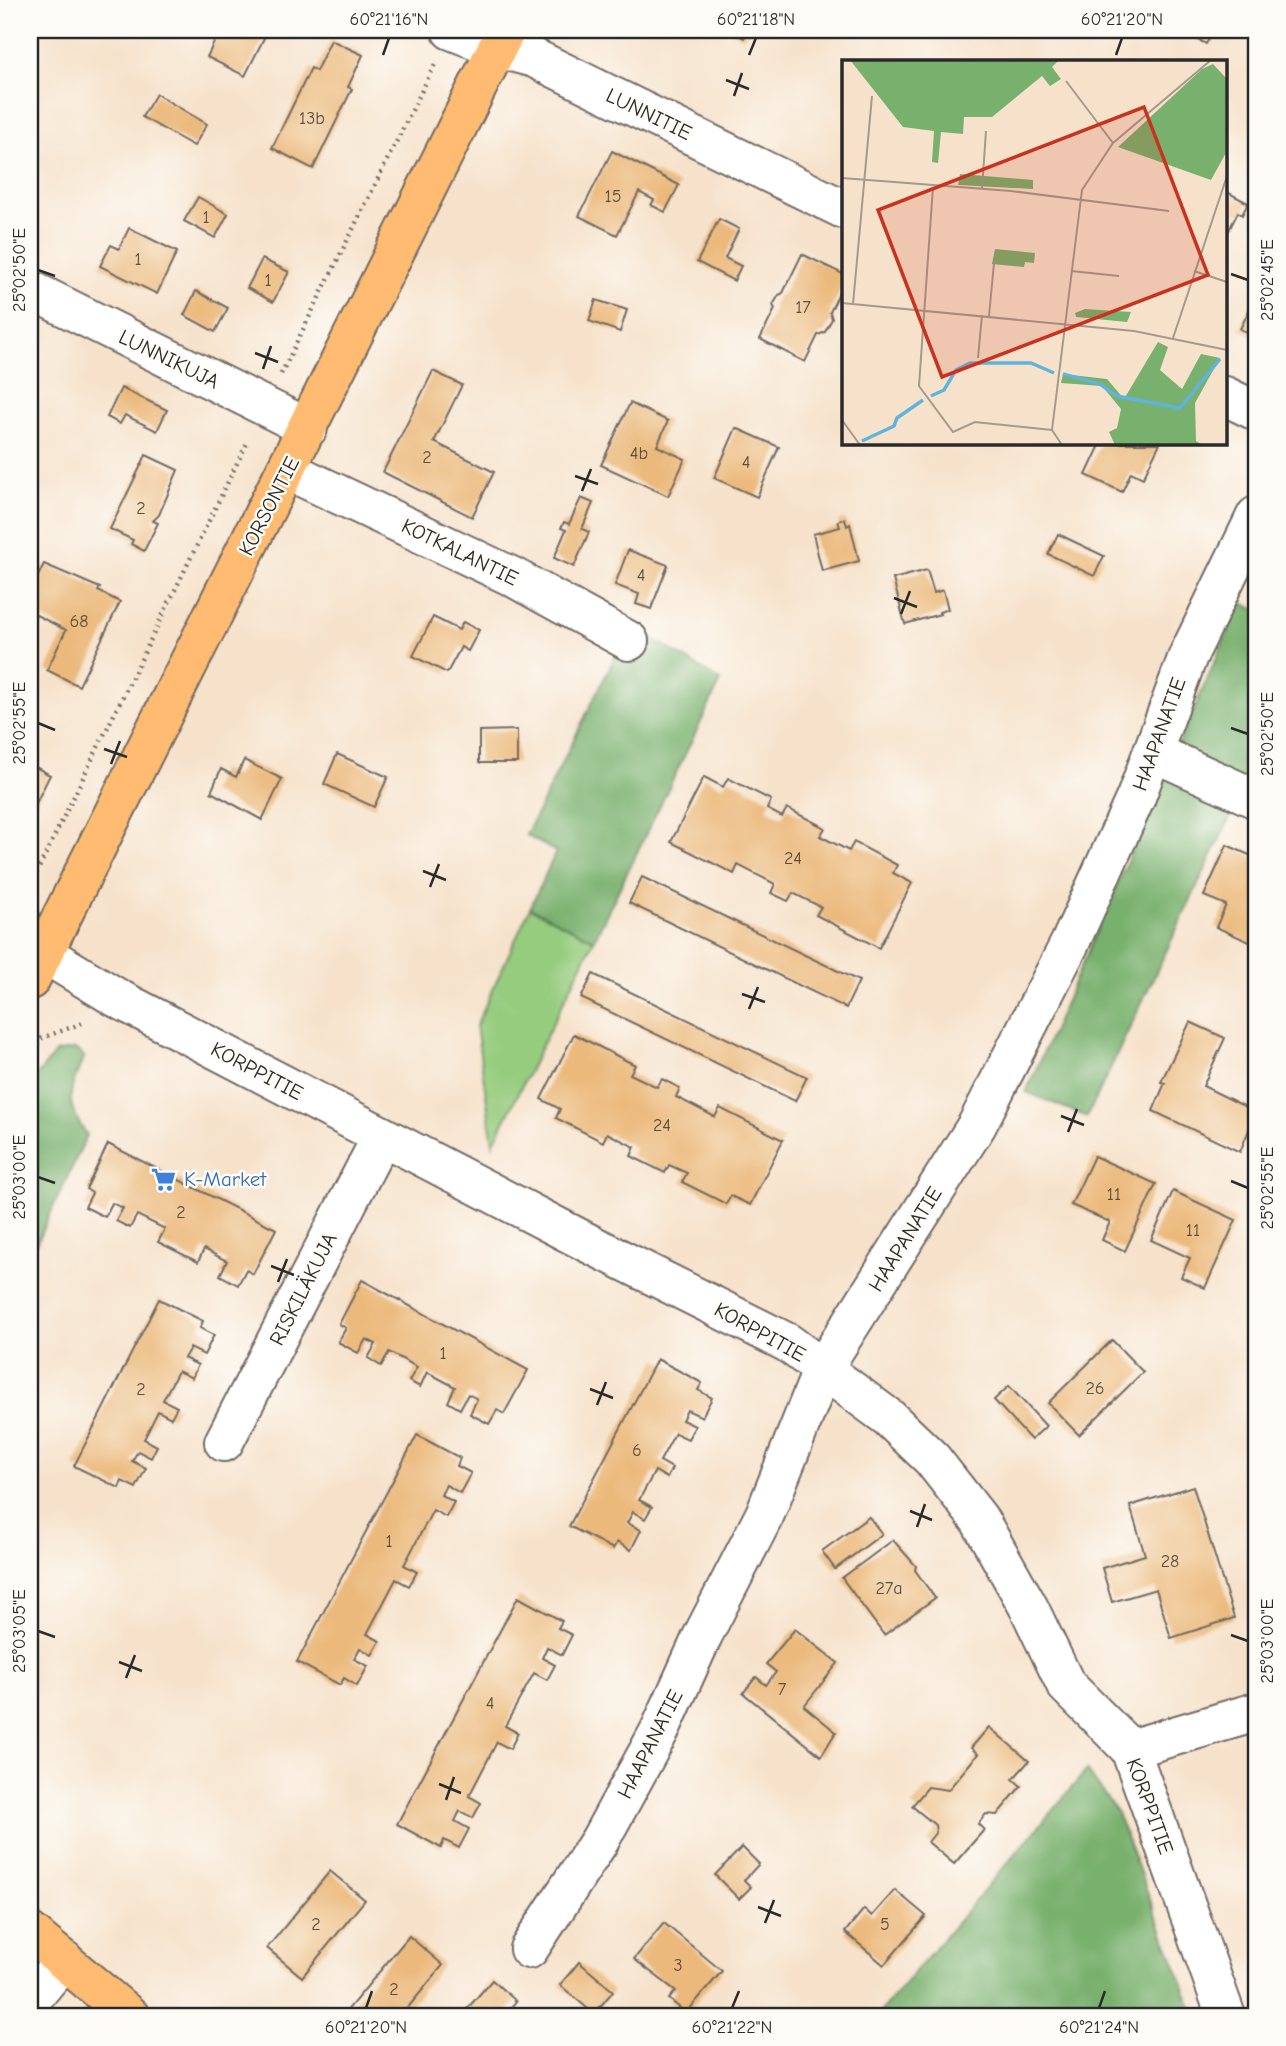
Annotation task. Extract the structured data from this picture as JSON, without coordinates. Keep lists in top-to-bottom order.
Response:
{
  "streets": {
    "main road": ["KORSONTIE"],
    "street": [
      "LUNNITIE",
      "LUNNIKUJA",
      "KOTKALANTIE",
      "HAAPANATIE",
      "KORPPITIE",
      "RISKILÄKUJA"
    ]
  },
  "crossings": [
    ["LUNNITIE", "KORSONTIE"],
    ["LUNNIKUJA", "KORSONTIE"],
    ["KORSONTIE", "KOTKALANTIE"],
    ["KORSONTIE", "KORPPITIE"],
    ["HAAPANATIE", "KORPPITIE"],
    ["KORPPITIE", "RISKILÄKUJA"]
  ],
  "places": {
    "supermarket": ["K-Market"]
  },
  "house_numbers": [
    "13b",
    "15",
    "1",
    "1",
    "1",
    "17",
    "4b",
    "2",
    "4",
    "2",
    "4",
    "68",
    "24",
    "24",
    "11",
    "2",
    "11",
    "1",
    "26",
    "2",
    "6",
    "1",
    "28",
    "27a",
    "7",
    "4",
    "2",
    "5",
    "3",
    "2"
  ],
  "coordinates": [
    "60°21'16\"N",
    "60°21'18\"N",
    "60°21'20\"N",
    "25°02'50\"E",
    "25°02'45\"E",
    "25°02'55\"E",
    "25°03'00\"E",
    "25°03'05\"E",
    "60°21'22\"N",
    "60°21'24\"N"
  ]
}
